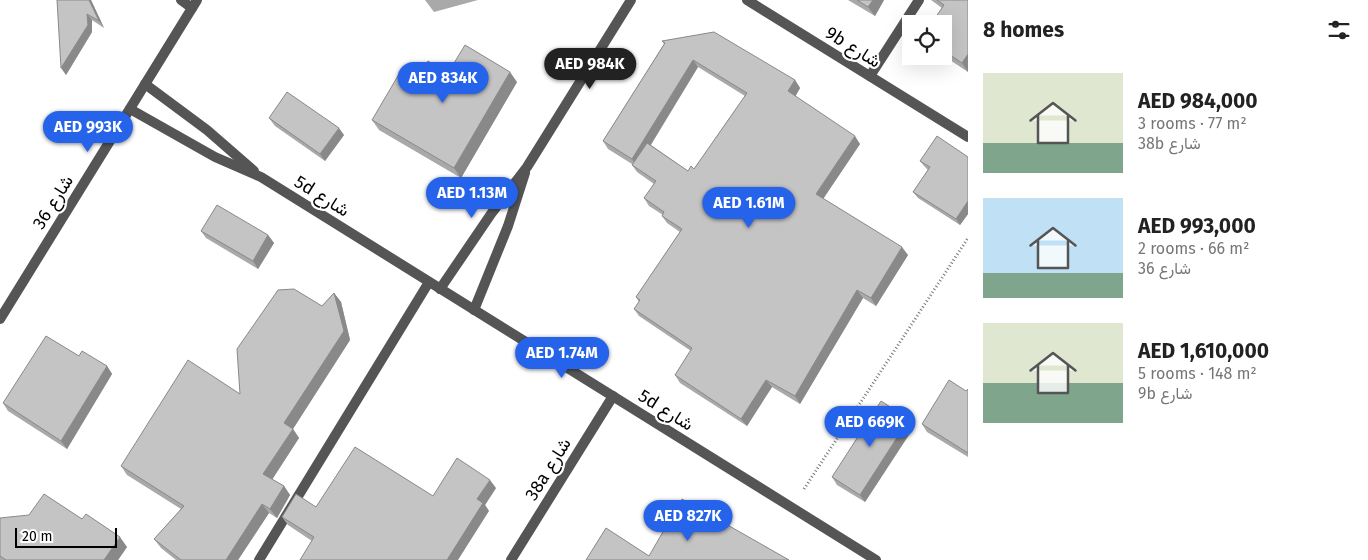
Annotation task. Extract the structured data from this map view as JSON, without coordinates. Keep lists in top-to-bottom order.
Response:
{
  "streets": {
    "street": [
      "9b شارع",
      "5d شارع",
      "شارع 36",
      "38a شارع"
    ]
  },
  "crossings": [
    ["5d شارع", "شارع 36"],
    ["5d شارع", "38a شارع"]
  ],
  "scale_bar": "20 m",
  "page": {
    "heading": "8 homes",
    "price": [
      "AED 984K",
      "AED 834K",
      "AED 993K",
      "AED 1.13M",
      "AED 1.61M",
      "AED 1.74M",
      "AED 669K",
      "AED 827K"
    ],
    "list": [
      {
        "name": "AED 984,000",
        "note": "3 rooms · 77 m² · 38b شارع"
      },
      {
        "name": "AED 993,000",
        "note": "2 rooms · 66 m² · شارع 36"
      },
      {
        "name": "AED 1,610,000",
        "note": "5 rooms · 148 m² · 9b شارع"
      }
    ],
    "scale": "20 m"
  }
}
